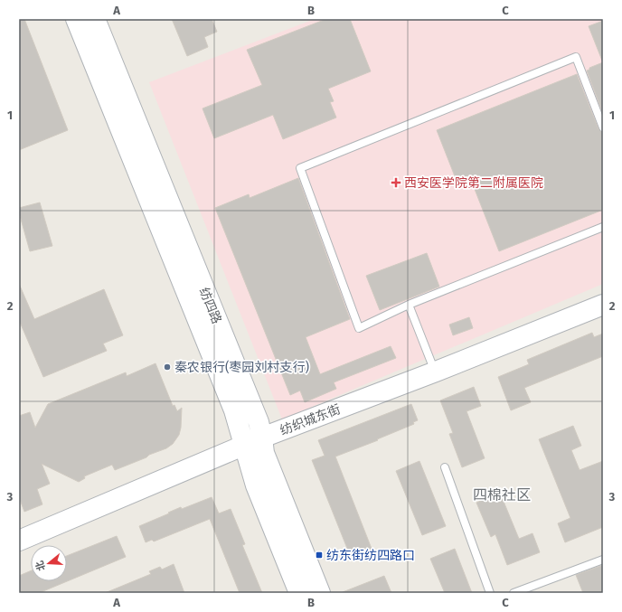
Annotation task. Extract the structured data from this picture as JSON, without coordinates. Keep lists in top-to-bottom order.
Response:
{
  "streets": {
    "street": ["纺四路", "纺织城东街"]
  },
  "crossings": [
    ["纺四路", "纺织城东街"]
  ],
  "districts": ["四棉社区"],
  "places": {
    "health": ["西安医学院第二附属医院"],
    "other": ["秦农银行(枣园刘村支行)"],
    "transit": ["纺东街纺四路口"]
  },
  "north": "left",
  "grid": {
    "columns": ["A", "B", "C"],
    "rows": ["1", "2", "3"]
  }
}
